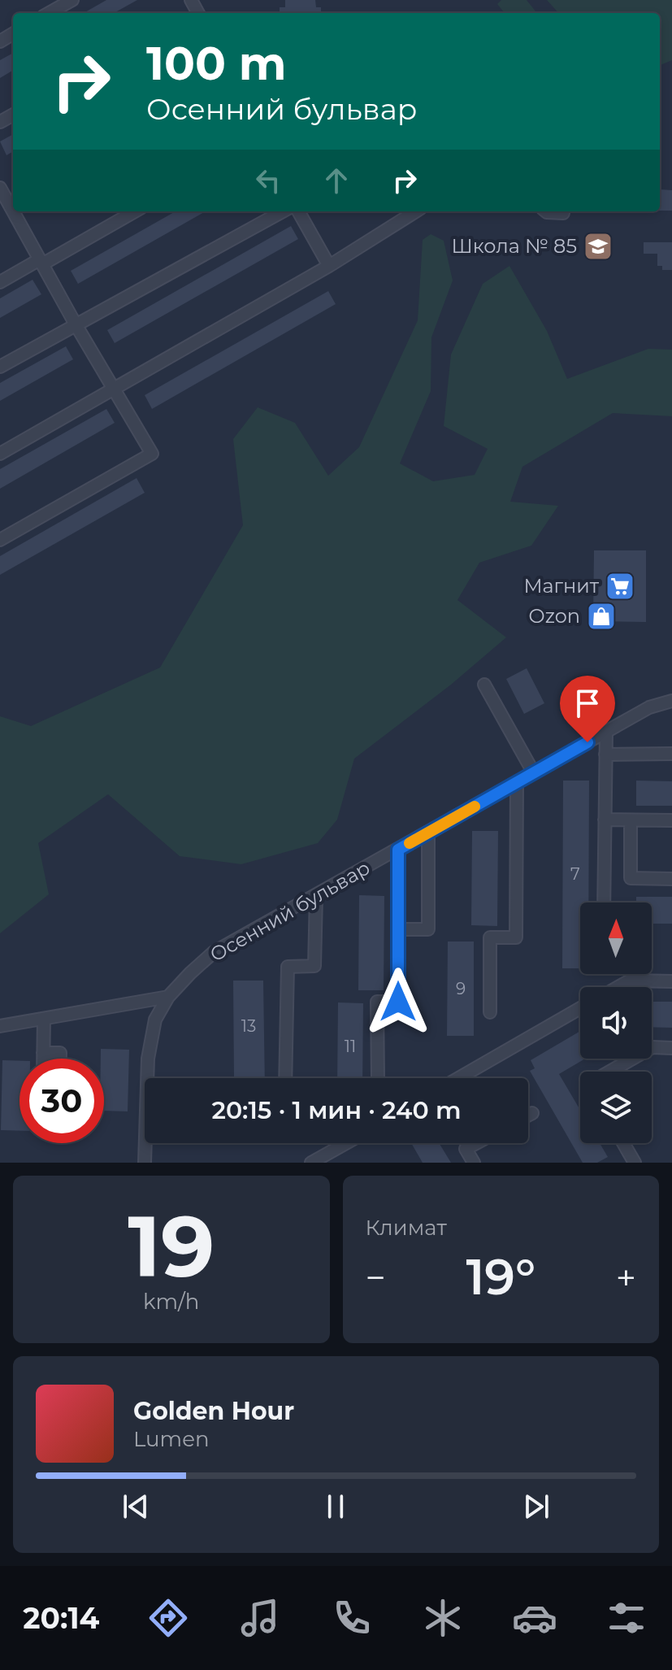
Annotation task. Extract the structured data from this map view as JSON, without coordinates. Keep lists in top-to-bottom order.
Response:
{
  "streets": {
    "street": ["Осенний бульвар"]
  },
  "places": {
    "school or university": ["Школа № 85"],
    "supermarket": ["Магнит"],
    "shop": ["Ozon"]
  },
  "house_numbers": [
    "7",
    "9",
    "13",
    "11"
  ],
  "north": "top",
  "page": {
    "turn": ["100 m", "Осенний бульвар"],
    "limit": "30",
    "trip": "20:15 · 1 мин · 240 m",
    "tile": [
      ["19", "km/h"],
      "Климат"
    ],
    "heat": ["−", "19°", "+"],
    "song": ["Golden Hour", "Lumen"],
    "tabs": "20:14"
  }
}
